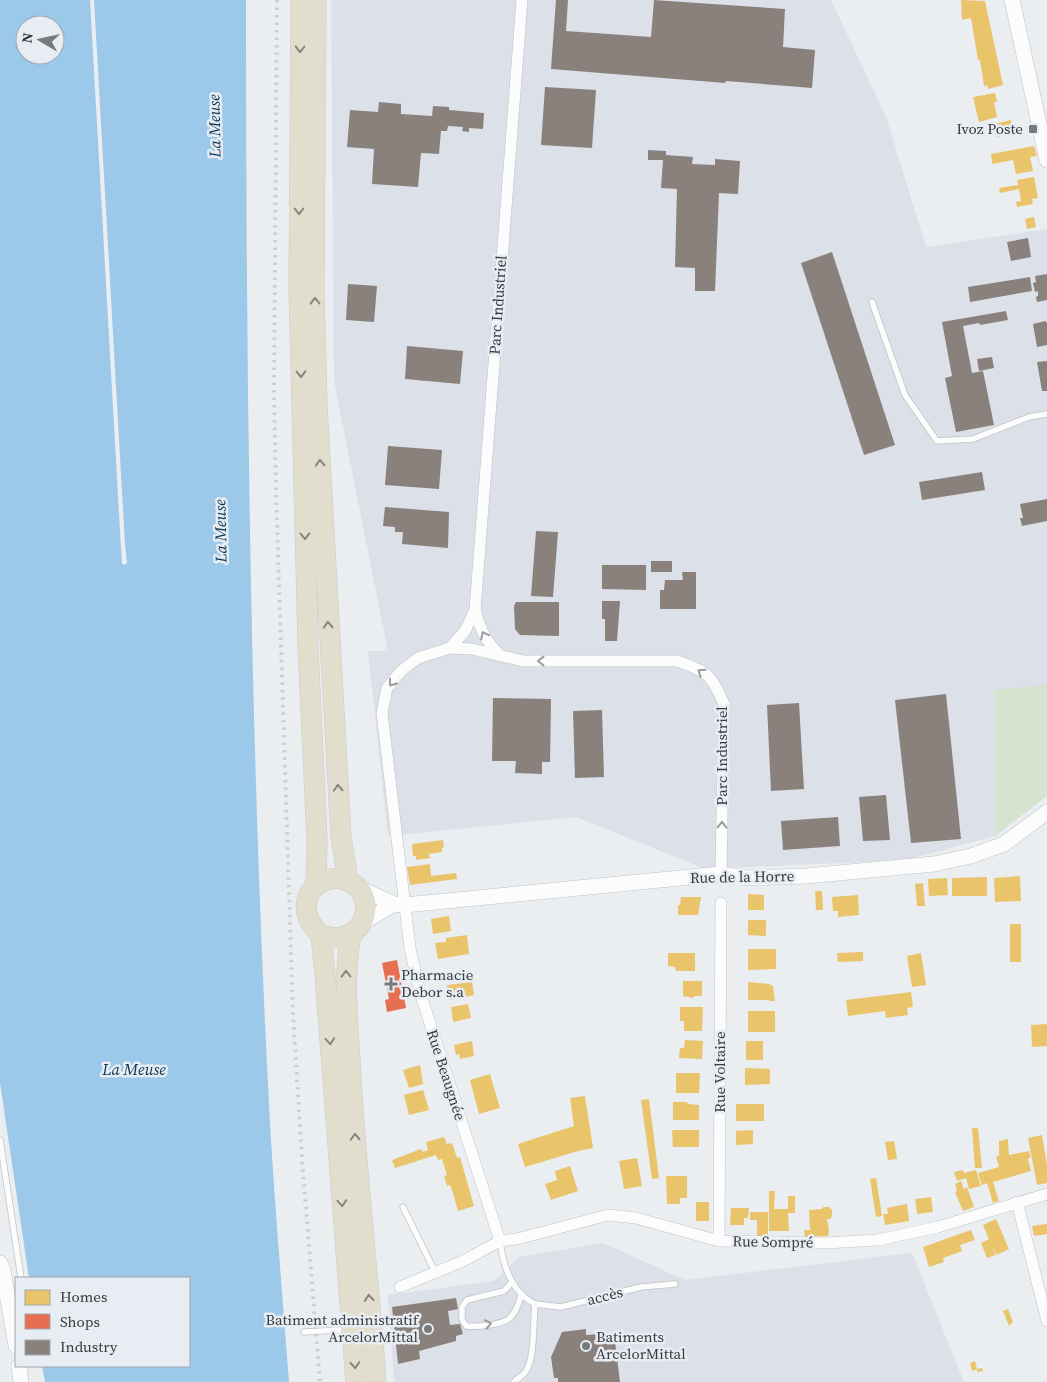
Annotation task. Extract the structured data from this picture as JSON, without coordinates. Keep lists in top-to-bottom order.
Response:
{
  "streets": {
    "street": [
      "Parc Industriel",
      "Rue de la Horre",
      "Rue Voltaire",
      "Rue Beaugnée",
      "Rue Sompré"
    ],
    "lane": ["accès"]
  },
  "crossings": [
    ["Parc Industriel", "Rue de la Horre"],
    ["Parc Industriel", "Rue Beaugnée"],
    ["Rue de la Horre", "Rue Beaugnée"],
    ["Rue Voltaire", "Rue Sompré"],
    ["Rue Beaugnée", "Rue Sompré"]
  ],
  "water": ["La Meuse"],
  "places": {
    "transit": ["Ivoz Poste"],
    "health": ["Pharmacie Debor s.a"],
    "other": ["Batiment administratif ArcelorMittal", "Batiments ArcelorMittal"]
  },
  "legend": ["Homes", "Shops", "Industry"],
  "north": "left"
}
